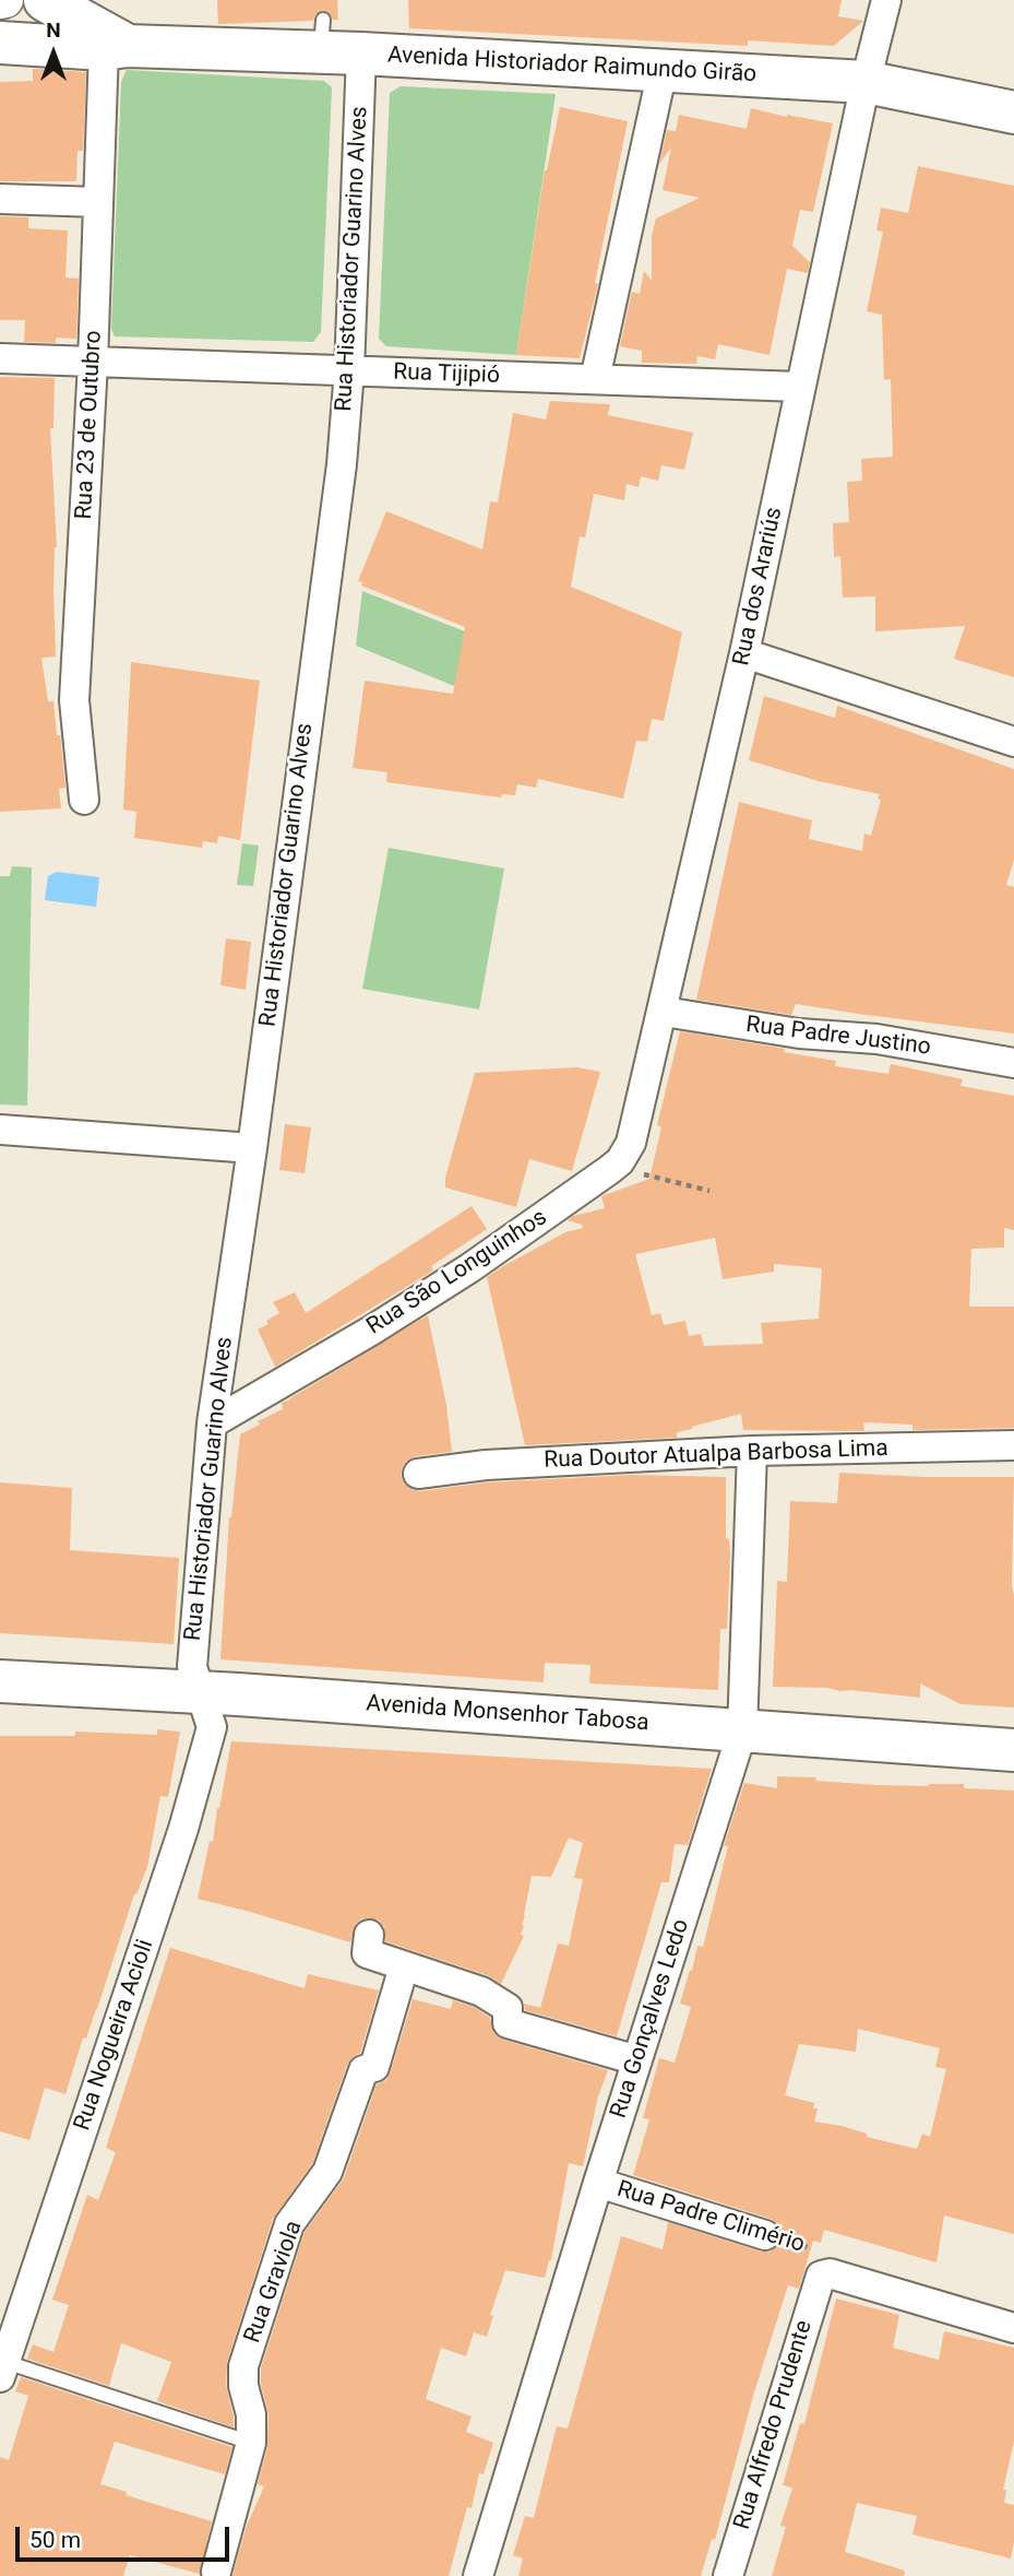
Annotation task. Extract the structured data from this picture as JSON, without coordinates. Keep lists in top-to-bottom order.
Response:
{
  "streets": {
    "main road": ["Avenida Historiador Raimundo Girão", "Avenida Monsenhor Tabosa"],
    "street": [
      "Rua Historiador Guarino Alves",
      "Rua Tijipió",
      "Rua 23 de Outubro",
      "Rua dos Arariús",
      "Rua Padre Justino",
      "Rua São Longuinhos",
      "Rua Doutor Atualpa Barbosa Lima",
      "Rua Gonçalves Ledo",
      "Rua Nogueira Acioli",
      "Rua Padre Climério",
      "Rua Graviola",
      "Rua Alfredo Prudente"
    ]
  },
  "crossings": [
    ["Avenida Historiador Raimundo Girão", "Rua Historiador Guarino Alves"],
    ["Avenida Historiador Raimundo Girão", "Rua 23 de Outubro"],
    ["Avenida Historiador Raimundo Girão", "Rua dos Arariús"],
    ["Rua Historiador Guarino Alves", "Rua Tijipió"],
    ["Rua Historiador Guarino Alves", "Rua São Longuinhos"],
    ["Rua Historiador Guarino Alves", "Avenida Monsenhor Tabosa"],
    ["Rua Historiador Guarino Alves", "Rua Nogueira Acioli"],
    ["Rua Tijipió", "Rua 23 de Outubro"],
    ["Rua Tijipió", "Rua dos Arariús"],
    ["Rua dos Arariús", "Rua Padre Justino"],
    ["Rua dos Arariús", "Rua São Longuinhos"],
    ["Rua Doutor Atualpa Barbosa Lima", "Rua Gonçalves Ledo"],
    ["Avenida Monsenhor Tabosa", "Rua Gonçalves Ledo"],
    ["Avenida Monsenhor Tabosa", "Rua Nogueira Acioli"],
    ["Rua Gonçalves Ledo", "Rua Padre Climério"],
    ["Rua Padre Climério", "Rua Alfredo Prudente"]
  ],
  "scale_bar": "50 m",
  "north": "top"
}
